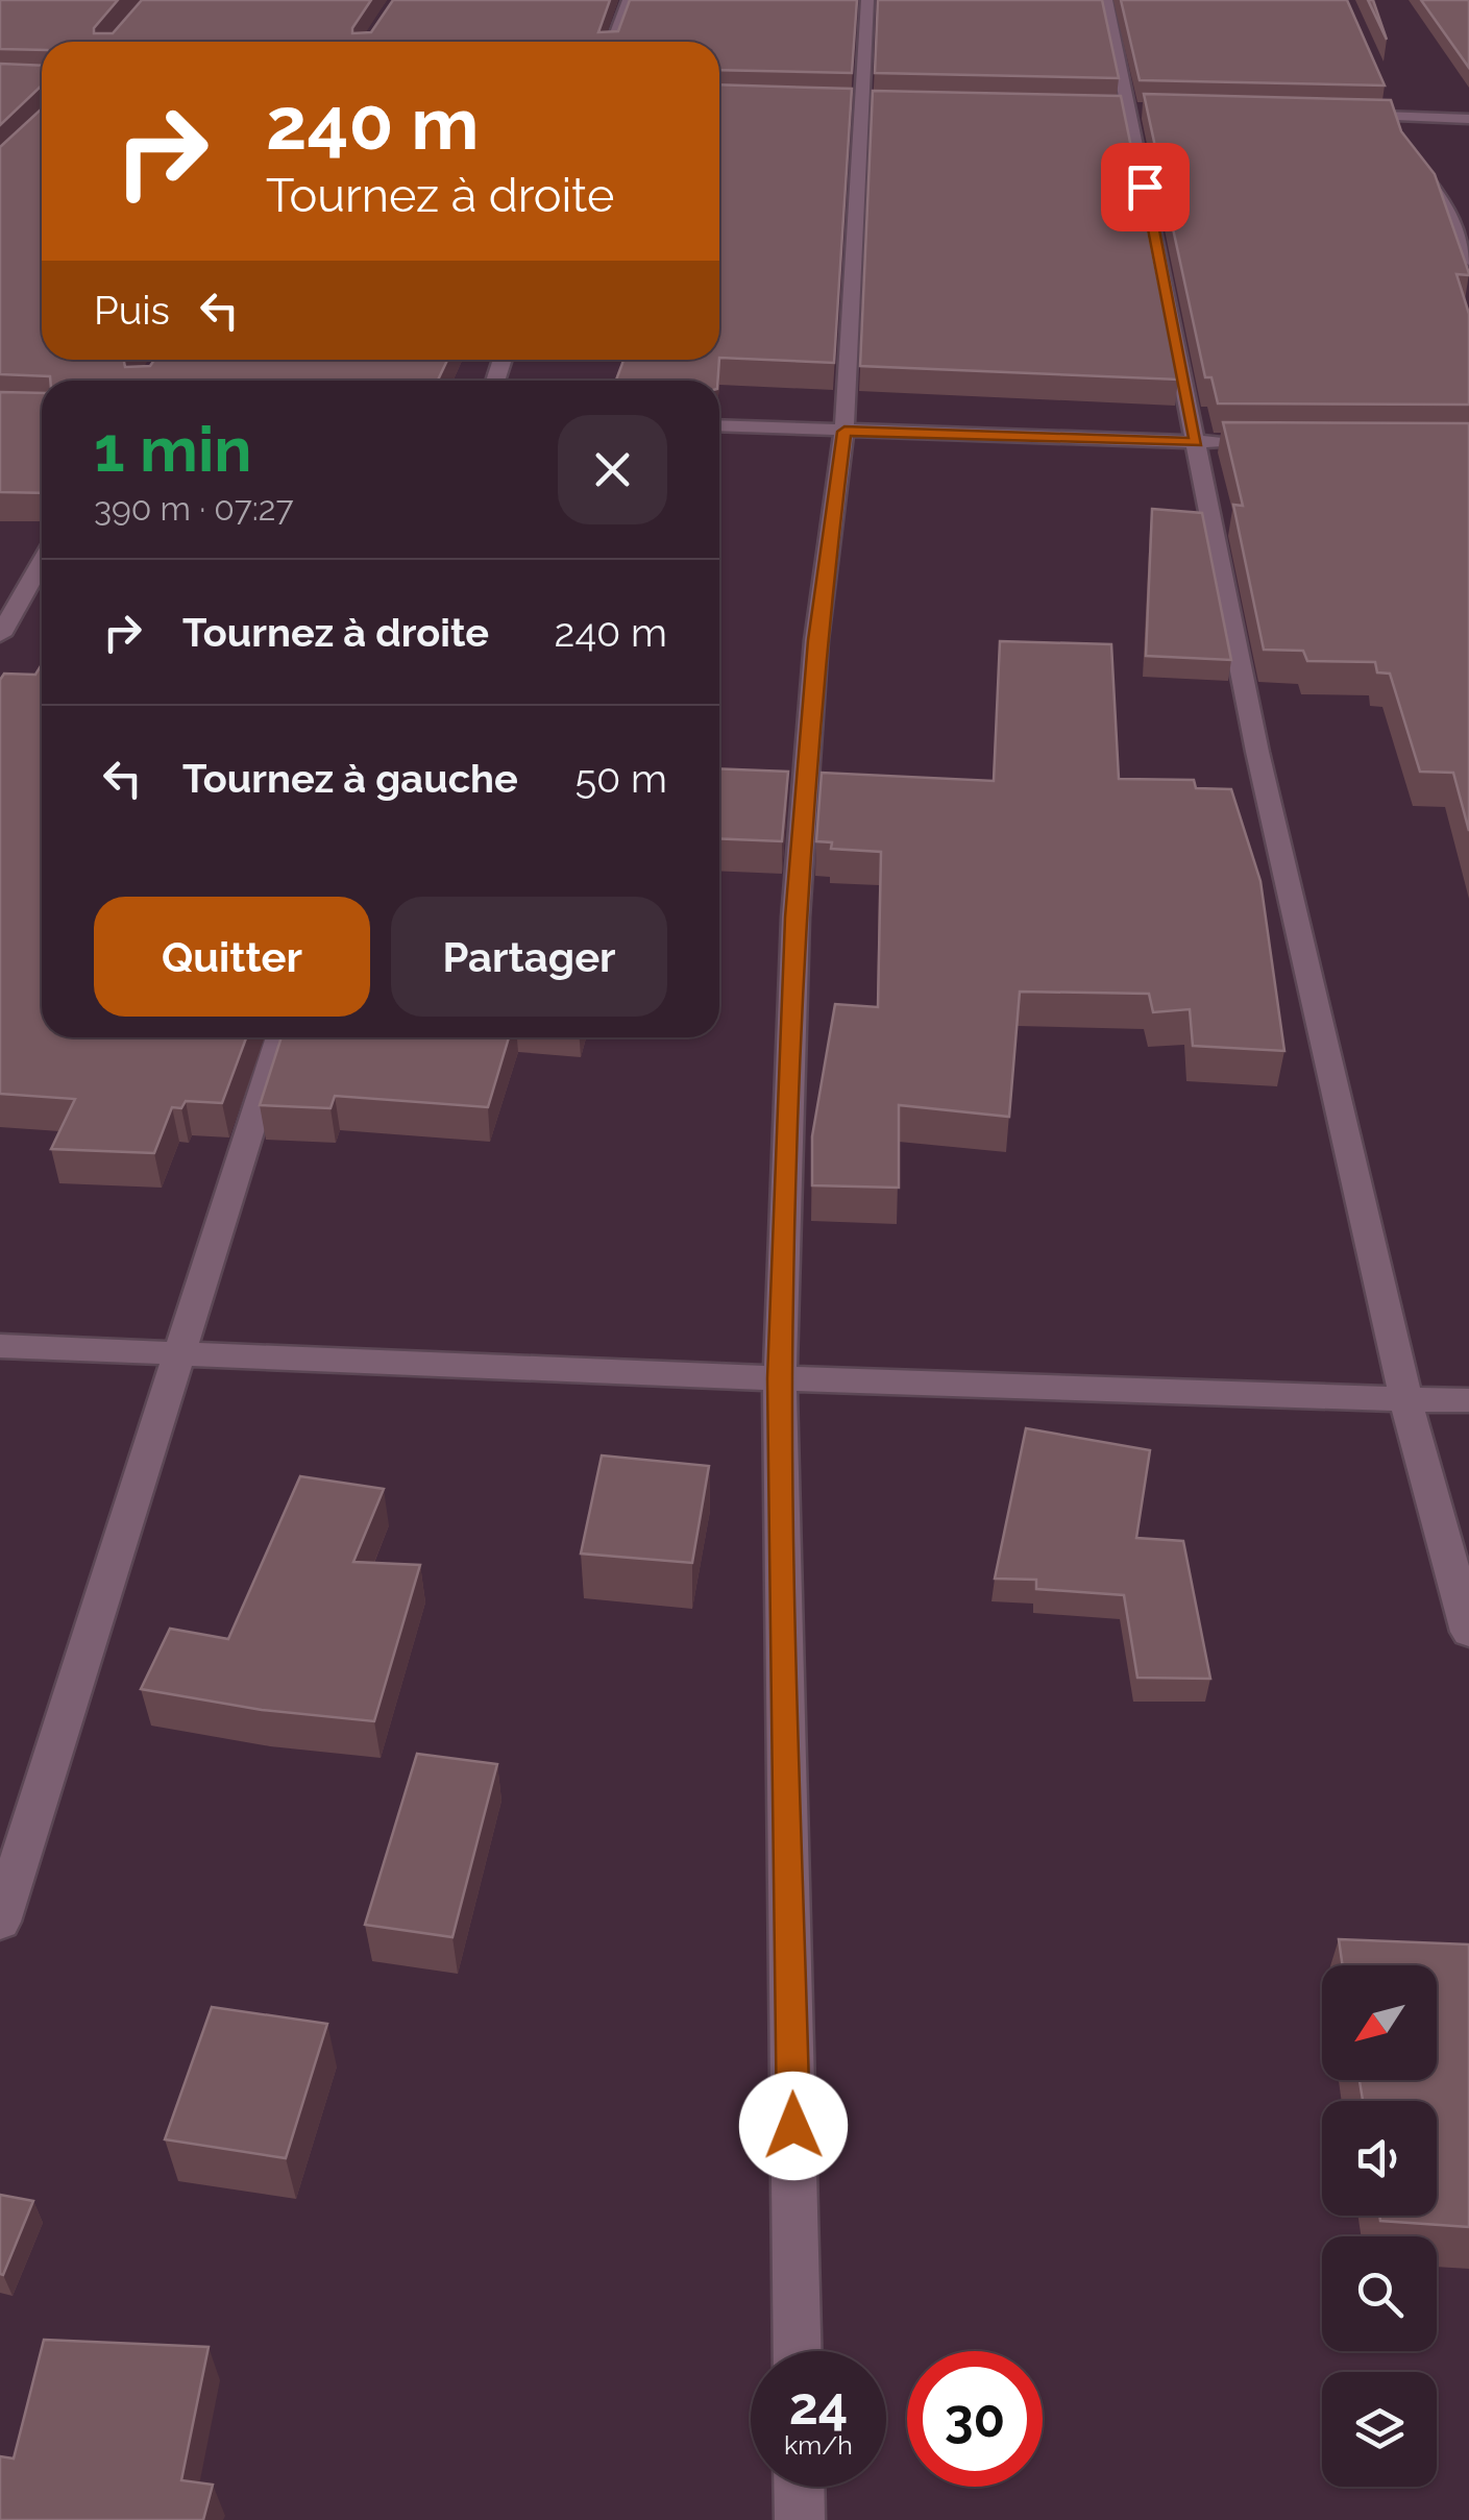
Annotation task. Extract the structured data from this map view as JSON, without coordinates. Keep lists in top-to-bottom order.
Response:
{
  "north": "bottom left",
  "page": {
    "turn": ["240 m", "Tournez à droite"],
    "then": "Puis",
    "heading": ["1 min", "390 m · 07:27"],
    "list": [
      {
        "name": "Tournez à droite",
        "value": "240 m"
      },
      {
        "name": "Tournez à gauche",
        "value": "50 m"
      }
    ],
    "buttons": ["Quitter", "Partager"],
    "speed": "24 km/h",
    "limit": "30"
  }
}
